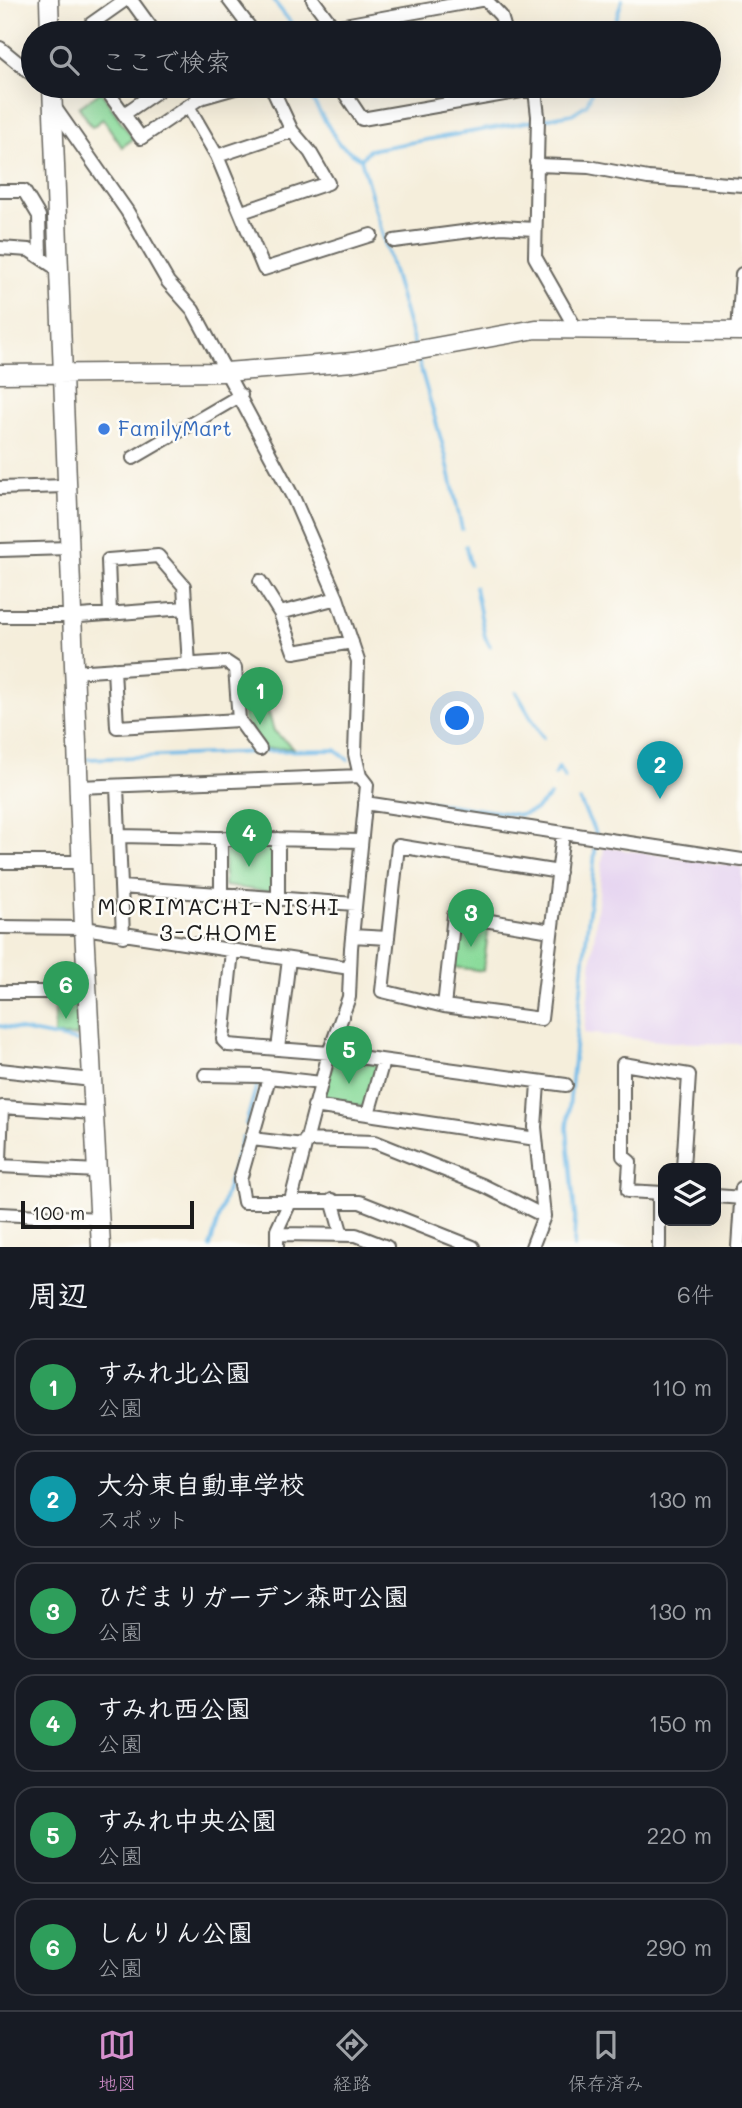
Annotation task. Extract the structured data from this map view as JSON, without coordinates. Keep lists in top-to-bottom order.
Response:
{
  "districts": ["MORIMACHI-NISHI 3-CHOME"],
  "places": ["FamilyMart"],
  "scale_bar": "100 m",
  "page": {
    "search": "ここで検索",
    "pins": [
      "1",
      "2",
      "4",
      "3",
      "6",
      "5"
    ],
    "scale": "100 m",
    "heading": ["周辺", "6件"],
    "list": [
      {
        "mark": "1",
        "name": "すみれ北公園",
        "note": "公園",
        "value": "110 m"
      },
      {
        "mark": "2",
        "name": "大分東自動車学校",
        "note": "スポット",
        "value": "130 m"
      },
      {
        "mark": "3",
        "name": "ひだまりガーデン森町公園",
        "note": "公園",
        "value": "130 m"
      },
      {
        "mark": "4",
        "name": "すみれ西公園",
        "note": "公園",
        "value": "150 m"
      },
      {
        "mark": "5",
        "name": "すみれ中央公園",
        "note": "公園",
        "value": "220 m"
      },
      {
        "mark": "6",
        "name": "しんりん公園",
        "note": "公園",
        "value": "290 m"
      }
    ],
    "nav": ["地図", "経路", "保存済み"]
  }
}
